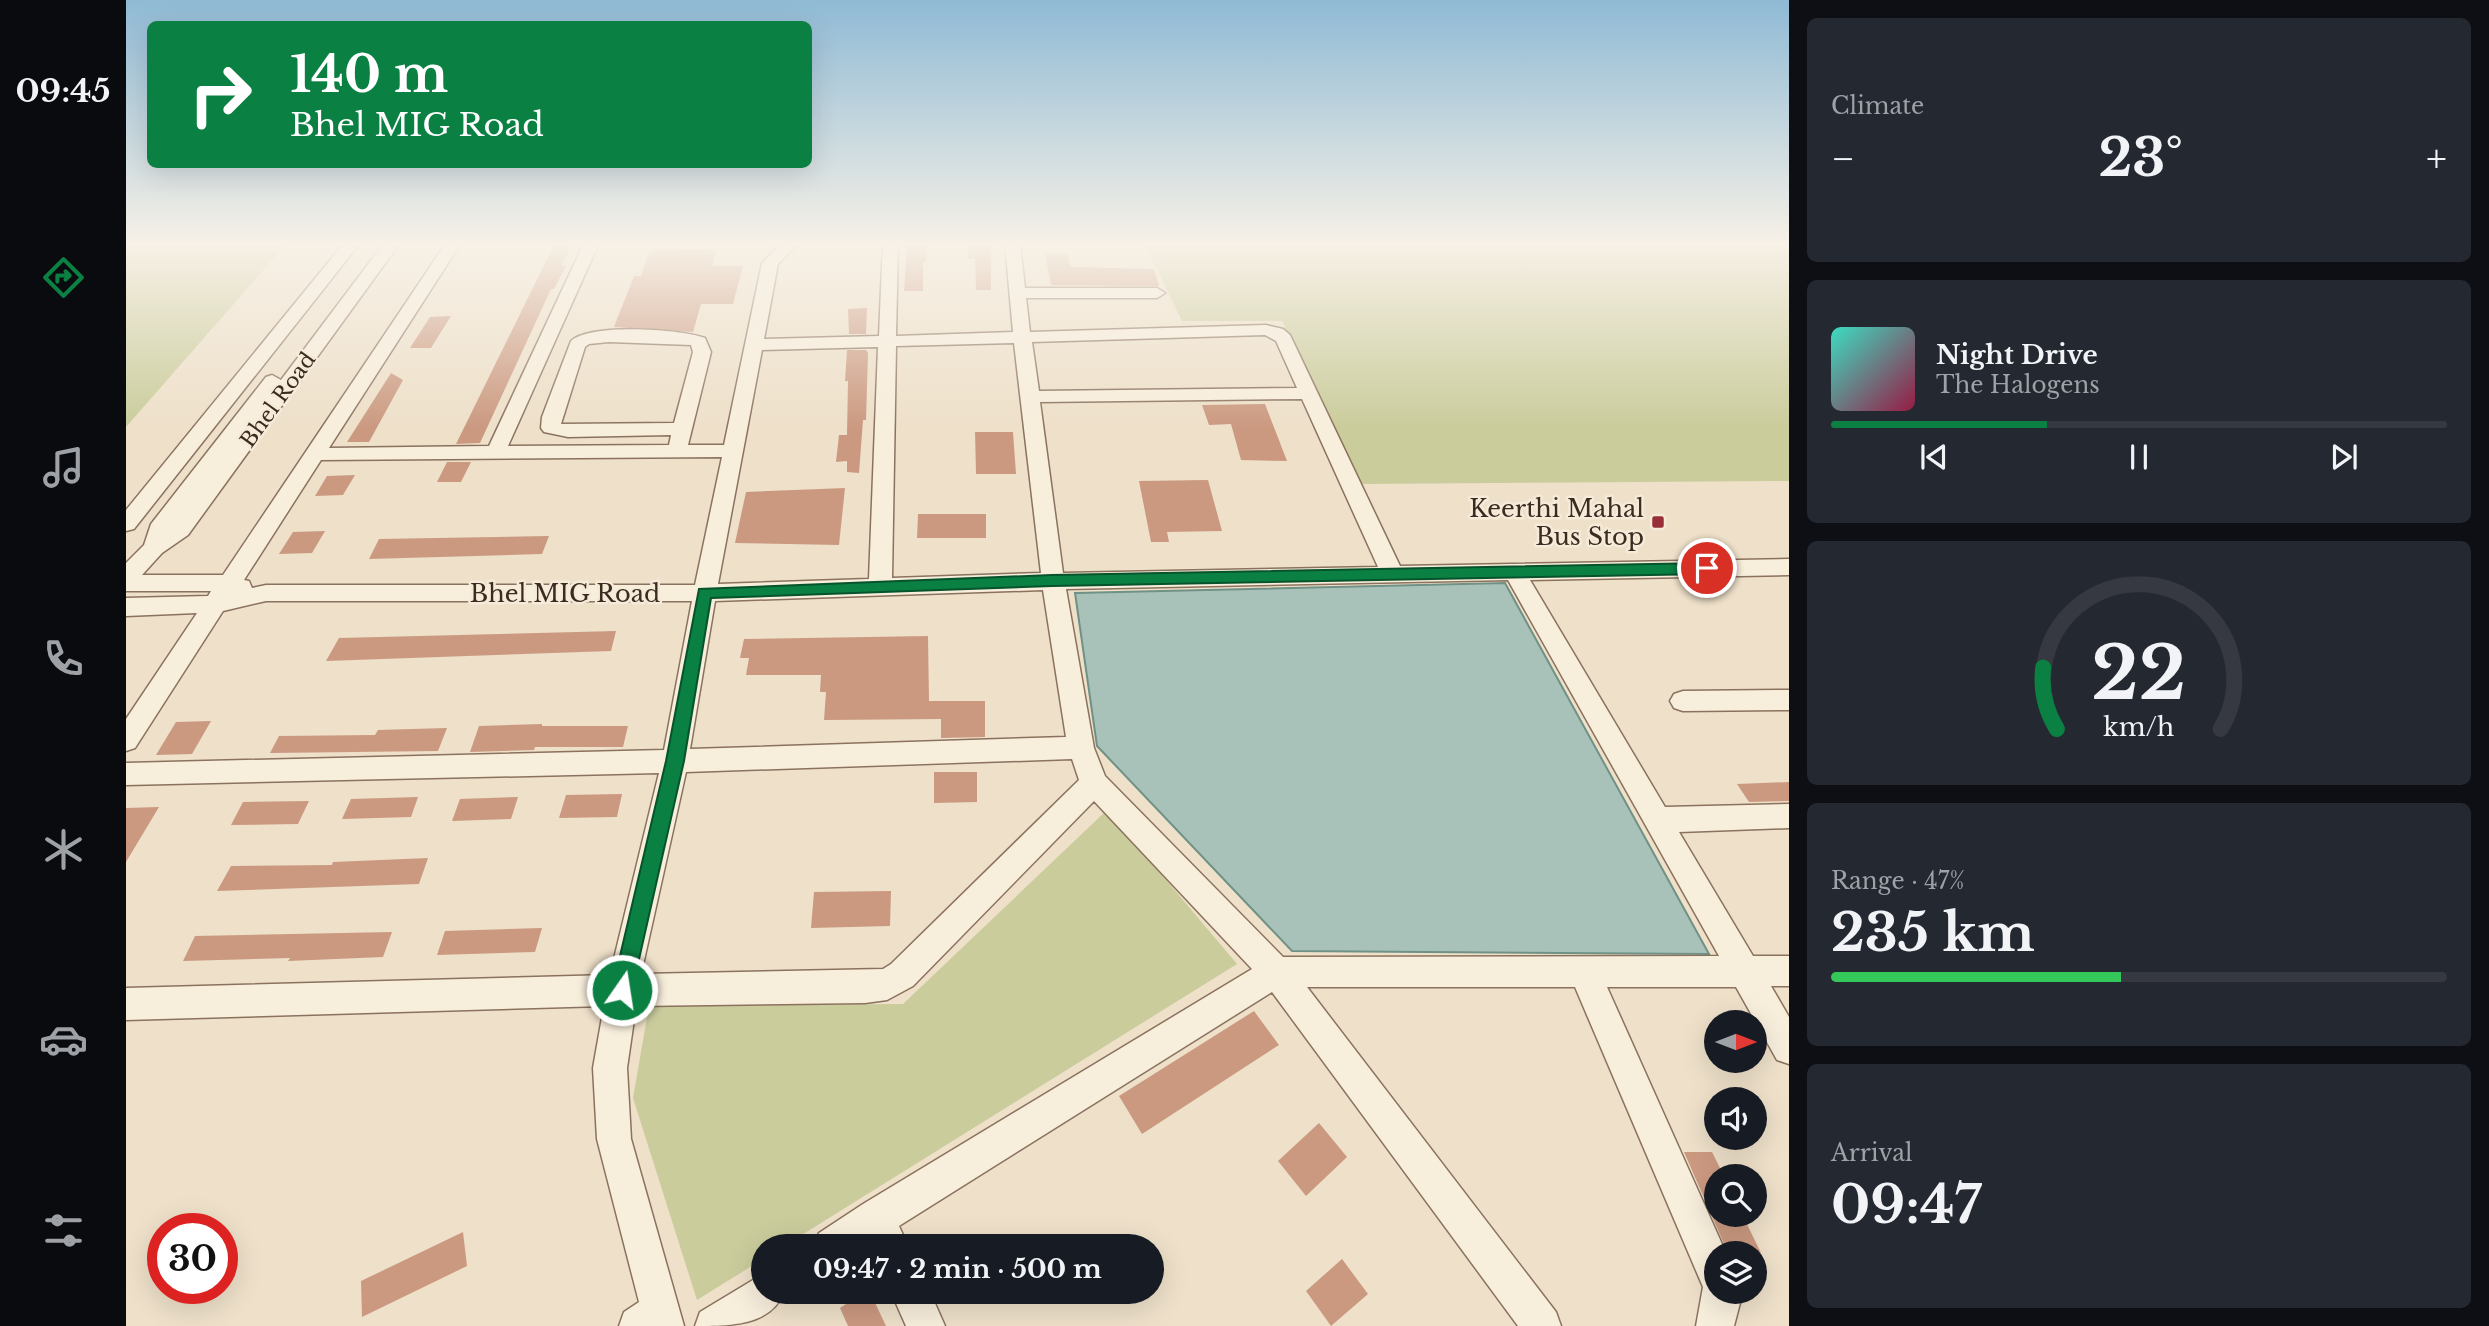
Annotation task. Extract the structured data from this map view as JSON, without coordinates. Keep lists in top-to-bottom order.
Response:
{
  "streets": {
    "street": ["Bhel Road", "Bhel MIG Road"]
  },
  "places": {
    "transit": ["Keerthi Mahal Bus Stop"]
  },
  "north": "right",
  "page": {
    "tabs": "09:45",
    "tile": [
      "Climate",
      ["Range · 47%", "235 km"],
      ["Arrival", "09:47"]
    ],
    "turn": ["140 m", "Bhel MIG Road"],
    "heat": ["−", "23°", "+"],
    "song": ["Night Drive", "The Halogens"],
    "limit": "30",
    "trip": "09:47 · 2 min · 500 m",
    "gauge": ["22", "km/h"]
  }
}
